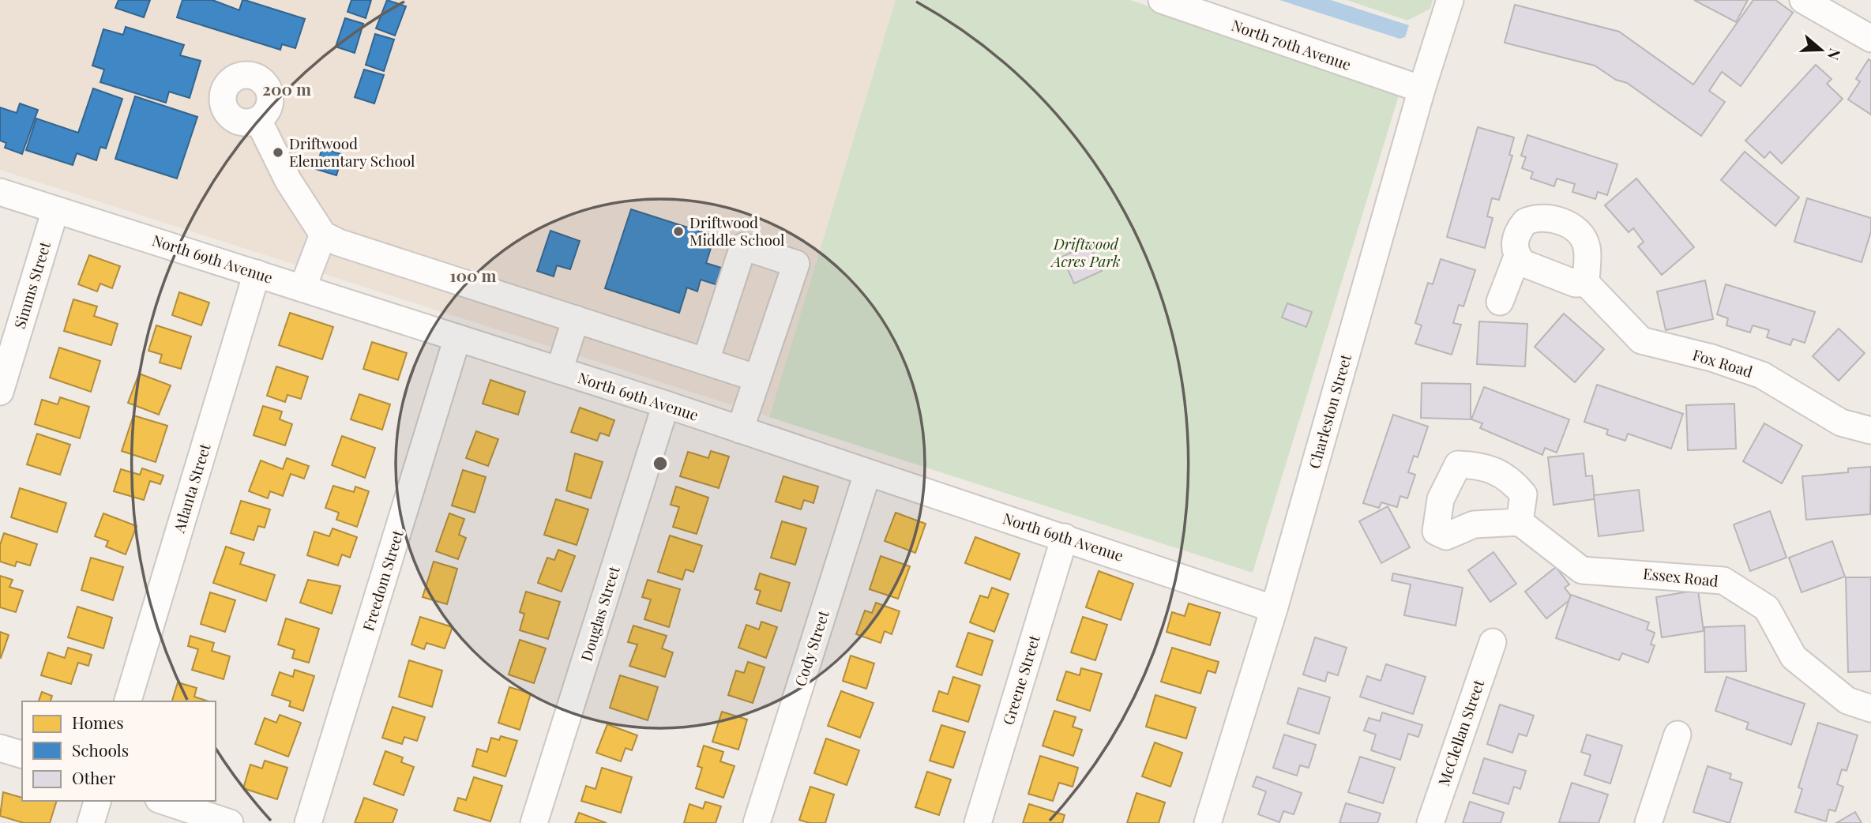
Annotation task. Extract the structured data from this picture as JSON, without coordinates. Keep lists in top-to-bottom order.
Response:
{
  "streets": {
    "street": [
      "North 70th Avenue",
      "North 69th Avenue",
      "Simms Street",
      "Fox Road",
      "Charleston Street",
      "Atlanta Street",
      "Essex Road",
      "Freedom Street",
      "Douglas Street",
      "Cody Street",
      "Greene Street",
      "McClellan Street"
    ]
  },
  "crossings": [
    ["North 70th Avenue", "Charleston Street"],
    ["North 69th Avenue", "Simms Street"],
    ["North 69th Avenue", "Charleston Street"],
    ["North 69th Avenue", "Atlanta Street"],
    ["North 69th Avenue", "Freedom Street"],
    ["North 69th Avenue", "Douglas Street"],
    ["North 69th Avenue", "Cody Street"],
    ["North 69th Avenue", "Greene Street"]
  ],
  "parks": ["Driftwood Acres Park"],
  "places": ["Driftwood Elementary School", "Driftwood Middle School"],
  "legend": ["Homes", "Schools", "Other"],
  "north": "right",
  "rings": ["200 m", "100 m"]
}
